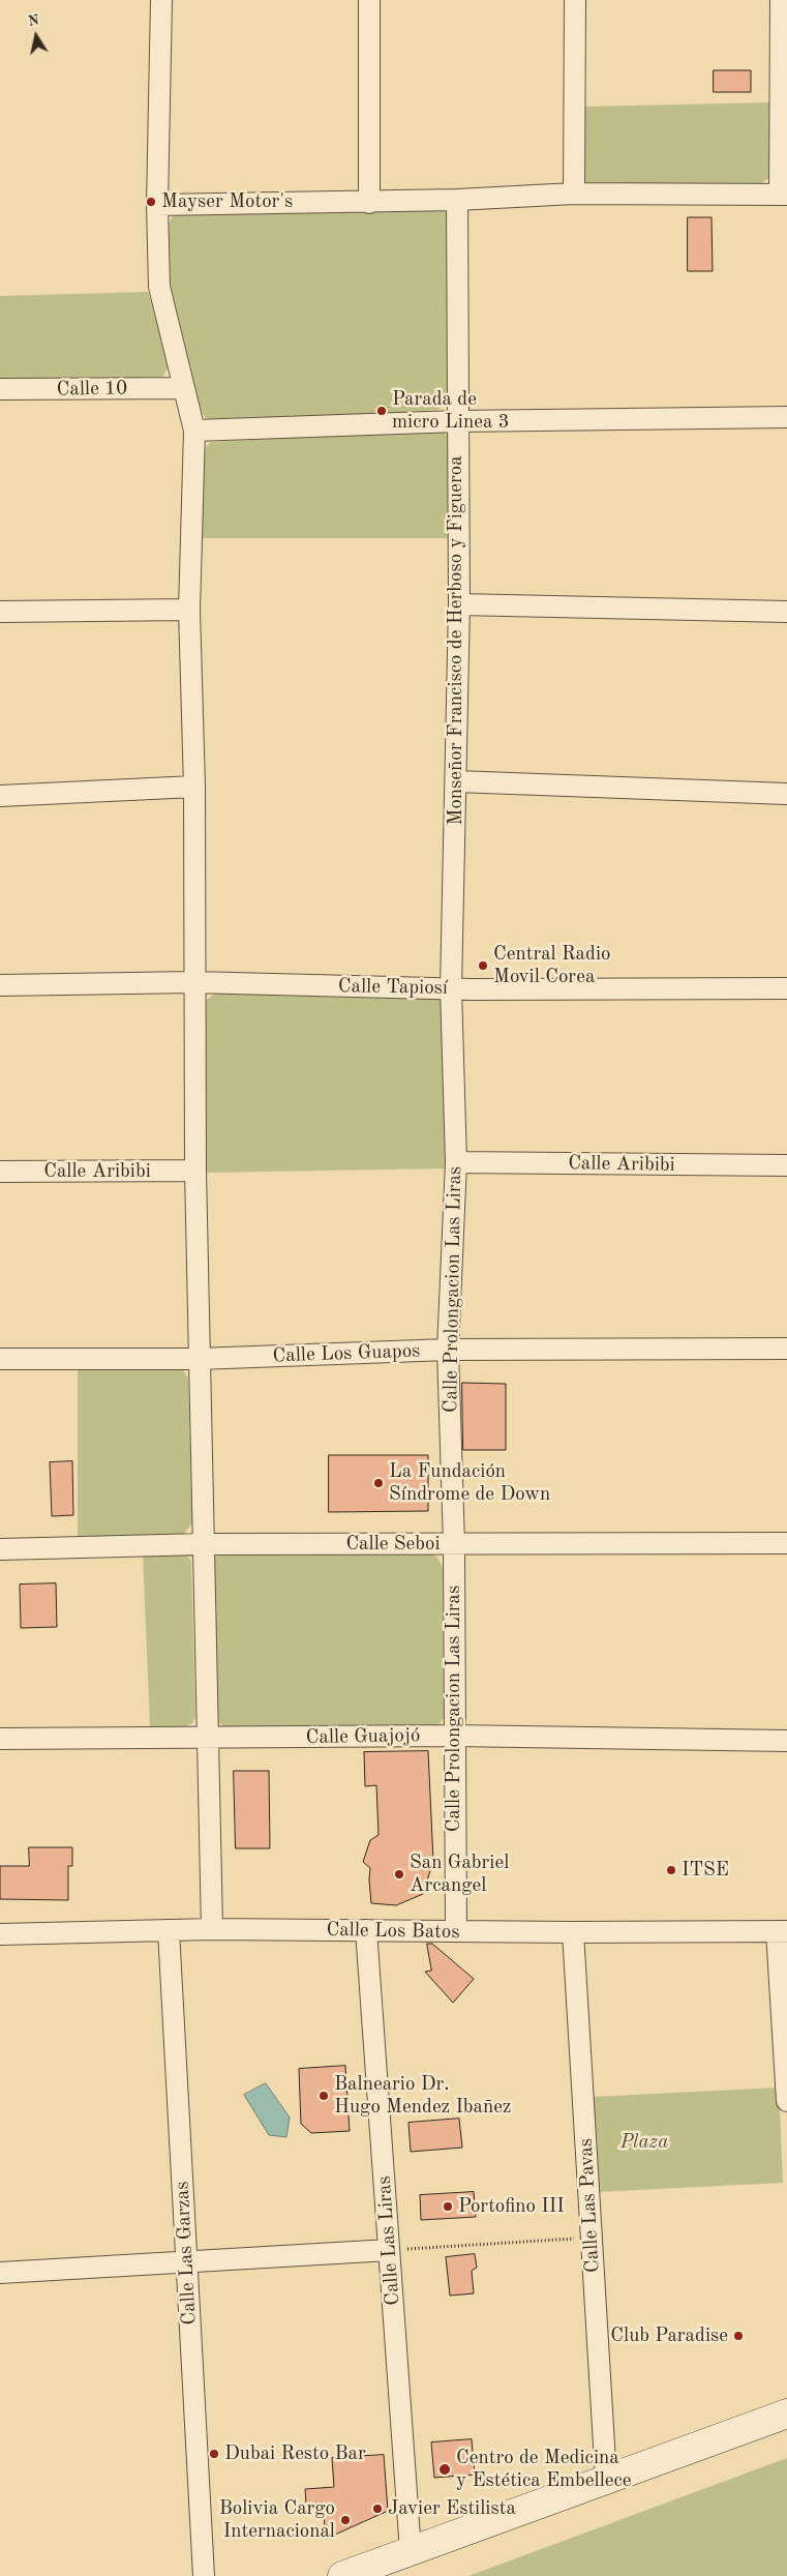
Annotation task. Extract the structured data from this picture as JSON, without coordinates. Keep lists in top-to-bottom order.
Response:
{
  "streets": {
    "street": [
      "Calle 10",
      "Monseñor Francisco de Herboso y Figueroa",
      "Calle Tapiosí",
      "Calle Aribibi",
      "Calle Prolongacion Las Liras",
      "Calle Los Guapos",
      "Calle Seboi",
      "Calle Guajojó",
      "Calle Los Batos",
      "Calle Las Pavas",
      "Calle Las Liras",
      "Calle Las Garzas"
    ]
  },
  "crossings": [
    ["Monseñor Francisco de Herboso y Figueroa", "Calle Tapiosí"],
    ["Monseñor Francisco de Herboso y Figueroa", "Calle Prolongacion Las Liras"],
    ["Calle Tapiosí", "Calle Prolongacion Las Liras"],
    ["Calle Aribibi", "Calle Prolongacion Las Liras"],
    ["Calle Prolongacion Las Liras", "Calle Los Guapos"],
    ["Calle Prolongacion Las Liras", "Calle Seboi"],
    ["Calle Prolongacion Las Liras", "Calle Guajojó"],
    ["Calle Prolongacion Las Liras", "Calle Los Batos"],
    ["Calle Los Batos", "Calle Las Pavas"],
    ["Calle Los Batos", "Calle Las Liras"],
    ["Calle Los Batos", "Calle Las Garzas"]
  ],
  "parks": ["Plaza"],
  "places": [
    "Mayser Motor's",
    "Parada de micro Linea 3",
    "Central Radio Movil Corea",
    "La Fundación Síndrome de Down",
    "ITSE",
    "San Gabriel Arcangel",
    "Balneario Dr. Hugo Mendez Ibañez",
    "Portofino III",
    "Club Paradise",
    "Dubai Resto Bar",
    "Centro de Medicina y Estética Embellece",
    "Javier Estilista",
    "Bolivia Cargo Internacional"
  ],
  "north": "top"
}
